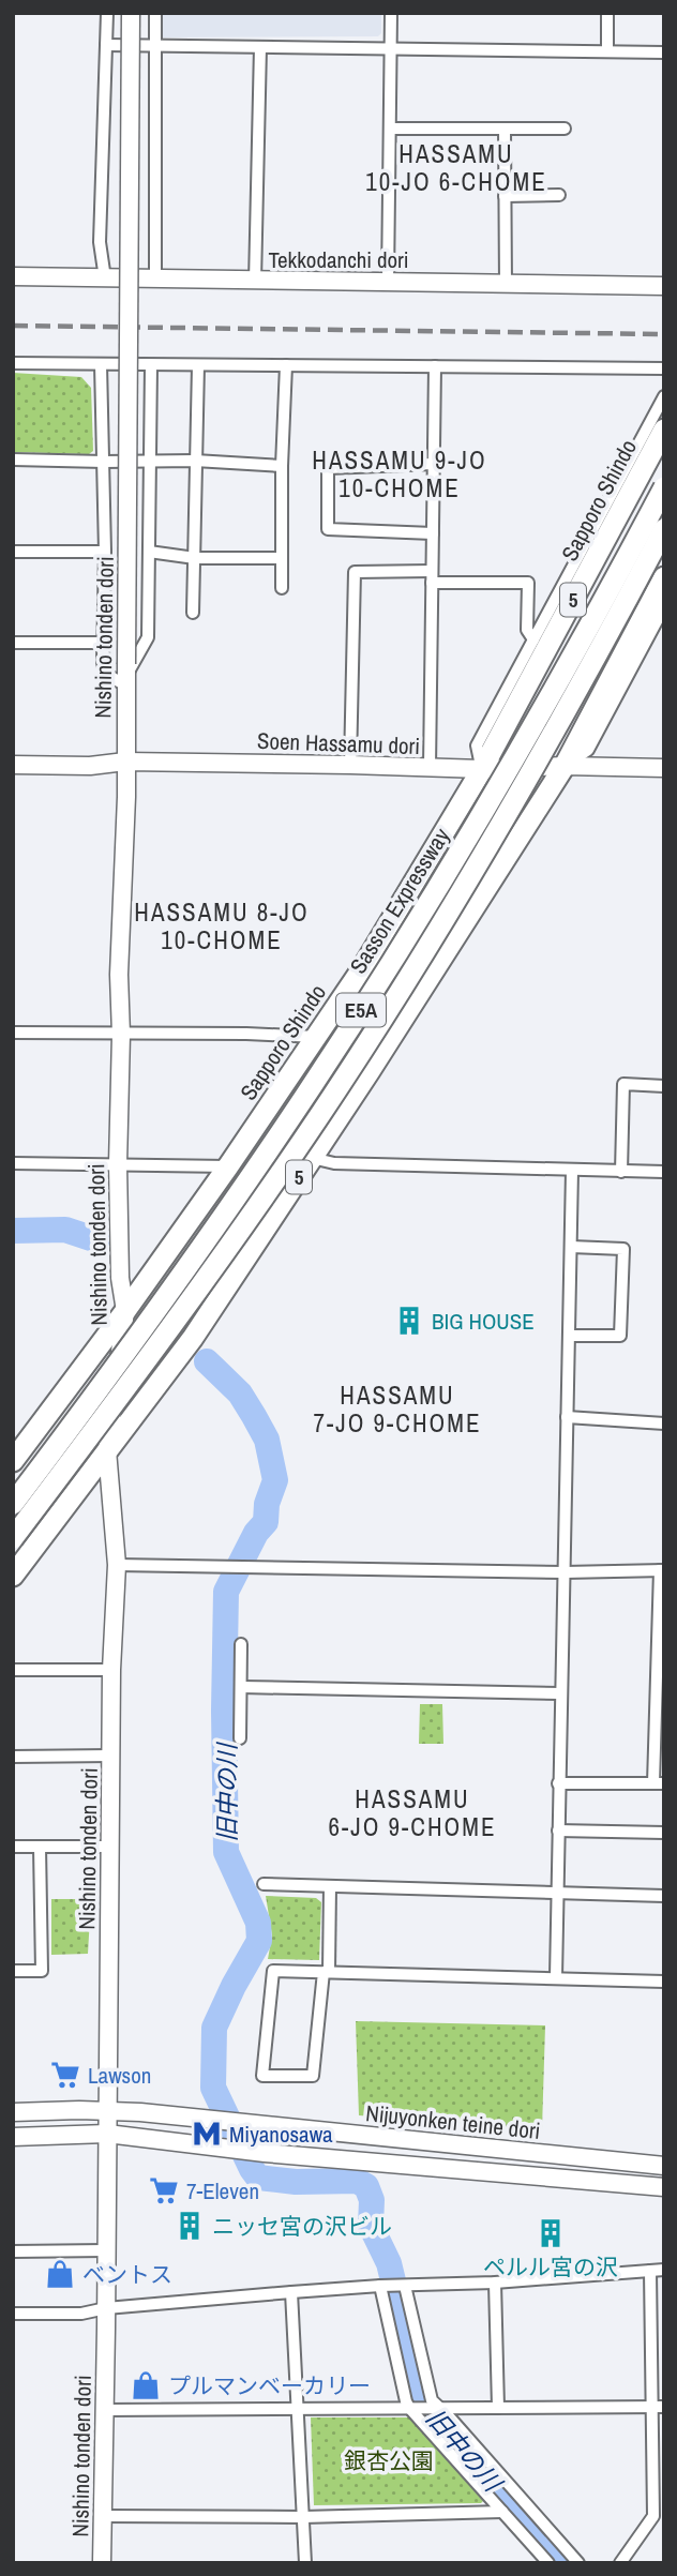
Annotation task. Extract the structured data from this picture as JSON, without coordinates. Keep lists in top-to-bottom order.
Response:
{
  "streets": {
    "highway": [
      "Sapporo Shindo",
      "5",
      "Sasson Expressway",
      "E5A"
    ],
    "street": [
      "Tekkodanchi dori",
      "Nishino tonden dori",
      "Soen Hassamu dori",
      "Nijuyonken teine dori"
    ]
  },
  "crossings": [
    ["Sapporo Shindo", "Nishino tonden dori"],
    ["Sapporo Shindo", "Soen Hassamu dori"],
    ["5", "Nishino tonden dori"],
    ["5", "Soen Hassamu dori"],
    ["Nishino tonden dori", "Soen Hassamu dori"],
    ["Nishino tonden dori", "Nijuyonken teine dori"]
  ],
  "districts": [
    "HASSAMU 10-JO 6-CHOME",
    "HASSAMU 9-JO 10-CHOME",
    "HASSAMU 8-JO 10-CHOME",
    "HASSAMU 7-JO 9-CHOME",
    "HASSAMU 6-JO 9-CHOME"
  ],
  "water": ["旧中の川"],
  "parks": ["銀杏公園"],
  "places": {
    "building": ["BIG HOUSE", "ニッセ宮の沢ビル", "ペルル宮の沢"],
    "supermarket": ["Lawson", "7-Eleven"],
    "metro station": ["Miyanosawa"],
    "shop": ["ベントス", "プルマンベーカリー"]
  }
}
